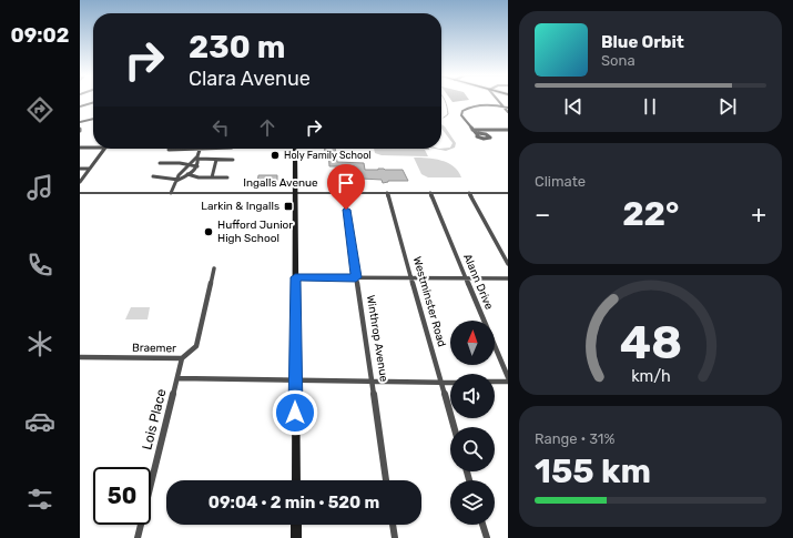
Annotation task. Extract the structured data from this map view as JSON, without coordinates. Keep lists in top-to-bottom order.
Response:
{
  "streets": {
    "street": [
      "Ingalls Avenue",
      "Alann Drive",
      "Westminster Road",
      "Winthrop Avenue",
      "Braemer",
      "Lois Place"
    ]
  },
  "crossings": [
    ["Ingalls Avenue", "Alann Drive"],
    ["Ingalls Avenue", "Westminster Road"],
    ["Ingalls Avenue", "Winthrop Avenue"],
    ["Braemer", "Lois Place"]
  ],
  "places": {
    "other": ["Holy Family School", "Hufford Junior High School"],
    "transit": ["Larkin & Ingalls"]
  },
  "north": "top",
  "page": {
    "tabs": "09:02",
    "turn": ["230 m", "Clara Avenue"],
    "song": ["Blue Orbit", "Sona"],
    "tile": [
      "Climate",
      ["Range · 31%", "155 km"]
    ],
    "heat": ["−", "22°", "+"],
    "limit": "50",
    "trip": "09:04 · 2 min · 520 m",
    "gauge": ["48", "km/h"]
  }
}
